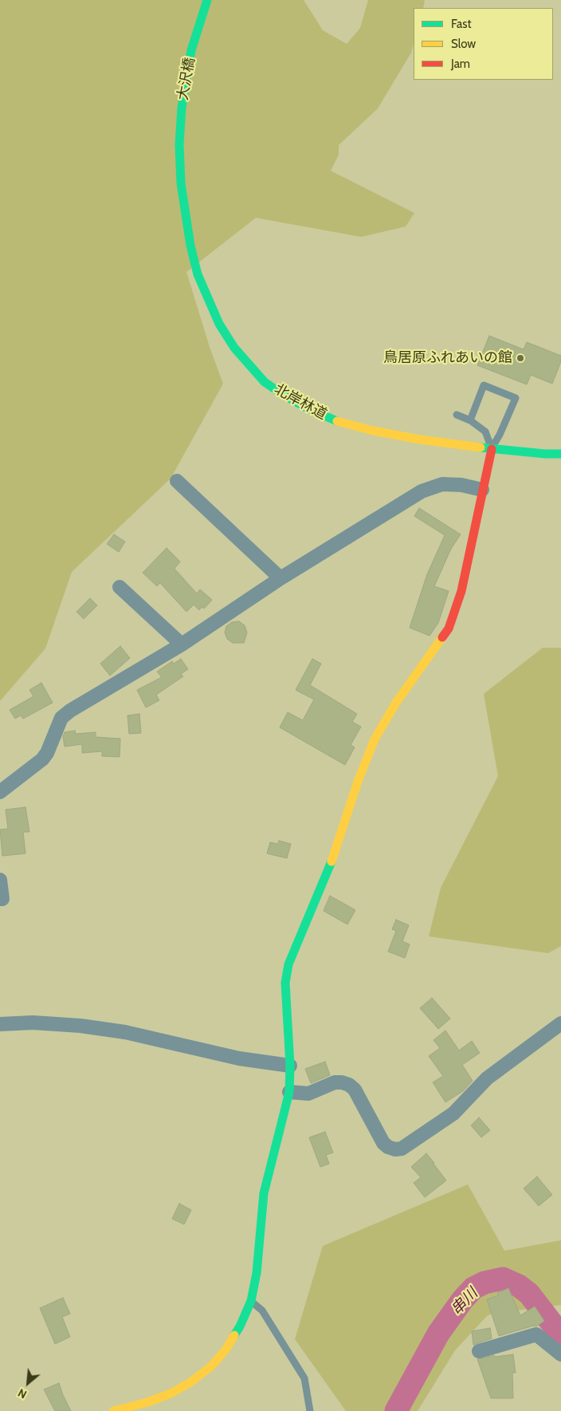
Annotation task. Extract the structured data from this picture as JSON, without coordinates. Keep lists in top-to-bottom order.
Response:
{
  "streets": {
    "street": ["大沢橋", "北岸林道"]
  },
  "crossings": [
    ["大沢橋", "北岸林道"]
  ],
  "water": ["串川"],
  "places": ["鳥居原ふれあいの館"],
  "legend": ["Fast", "Slow", "Jam"],
  "north": "bottom left"
}
